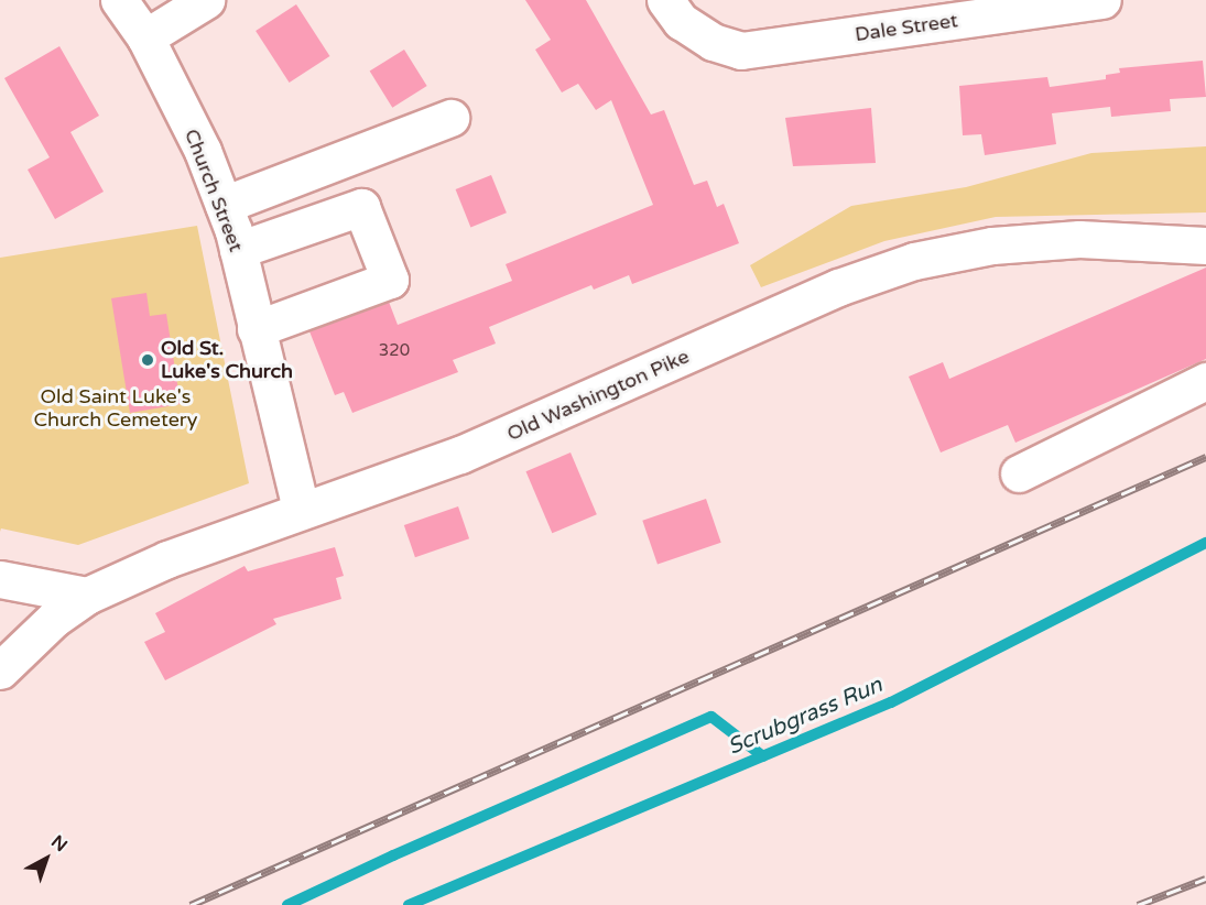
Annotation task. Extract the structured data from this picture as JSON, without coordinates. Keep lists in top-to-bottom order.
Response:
{
  "streets": {
    "street": ["Dale Street", "Church Street", "Old Washington Pike"]
  },
  "crossings": [
    ["Church Street", "Old Washington Pike"]
  ],
  "water": ["Scrubgrass Run"],
  "parks": ["Old Saint Luke's Church Cemetery"],
  "places": ["Old St. Luke's Church"],
  "house_numbers": ["320"],
  "north": "top right"
}
